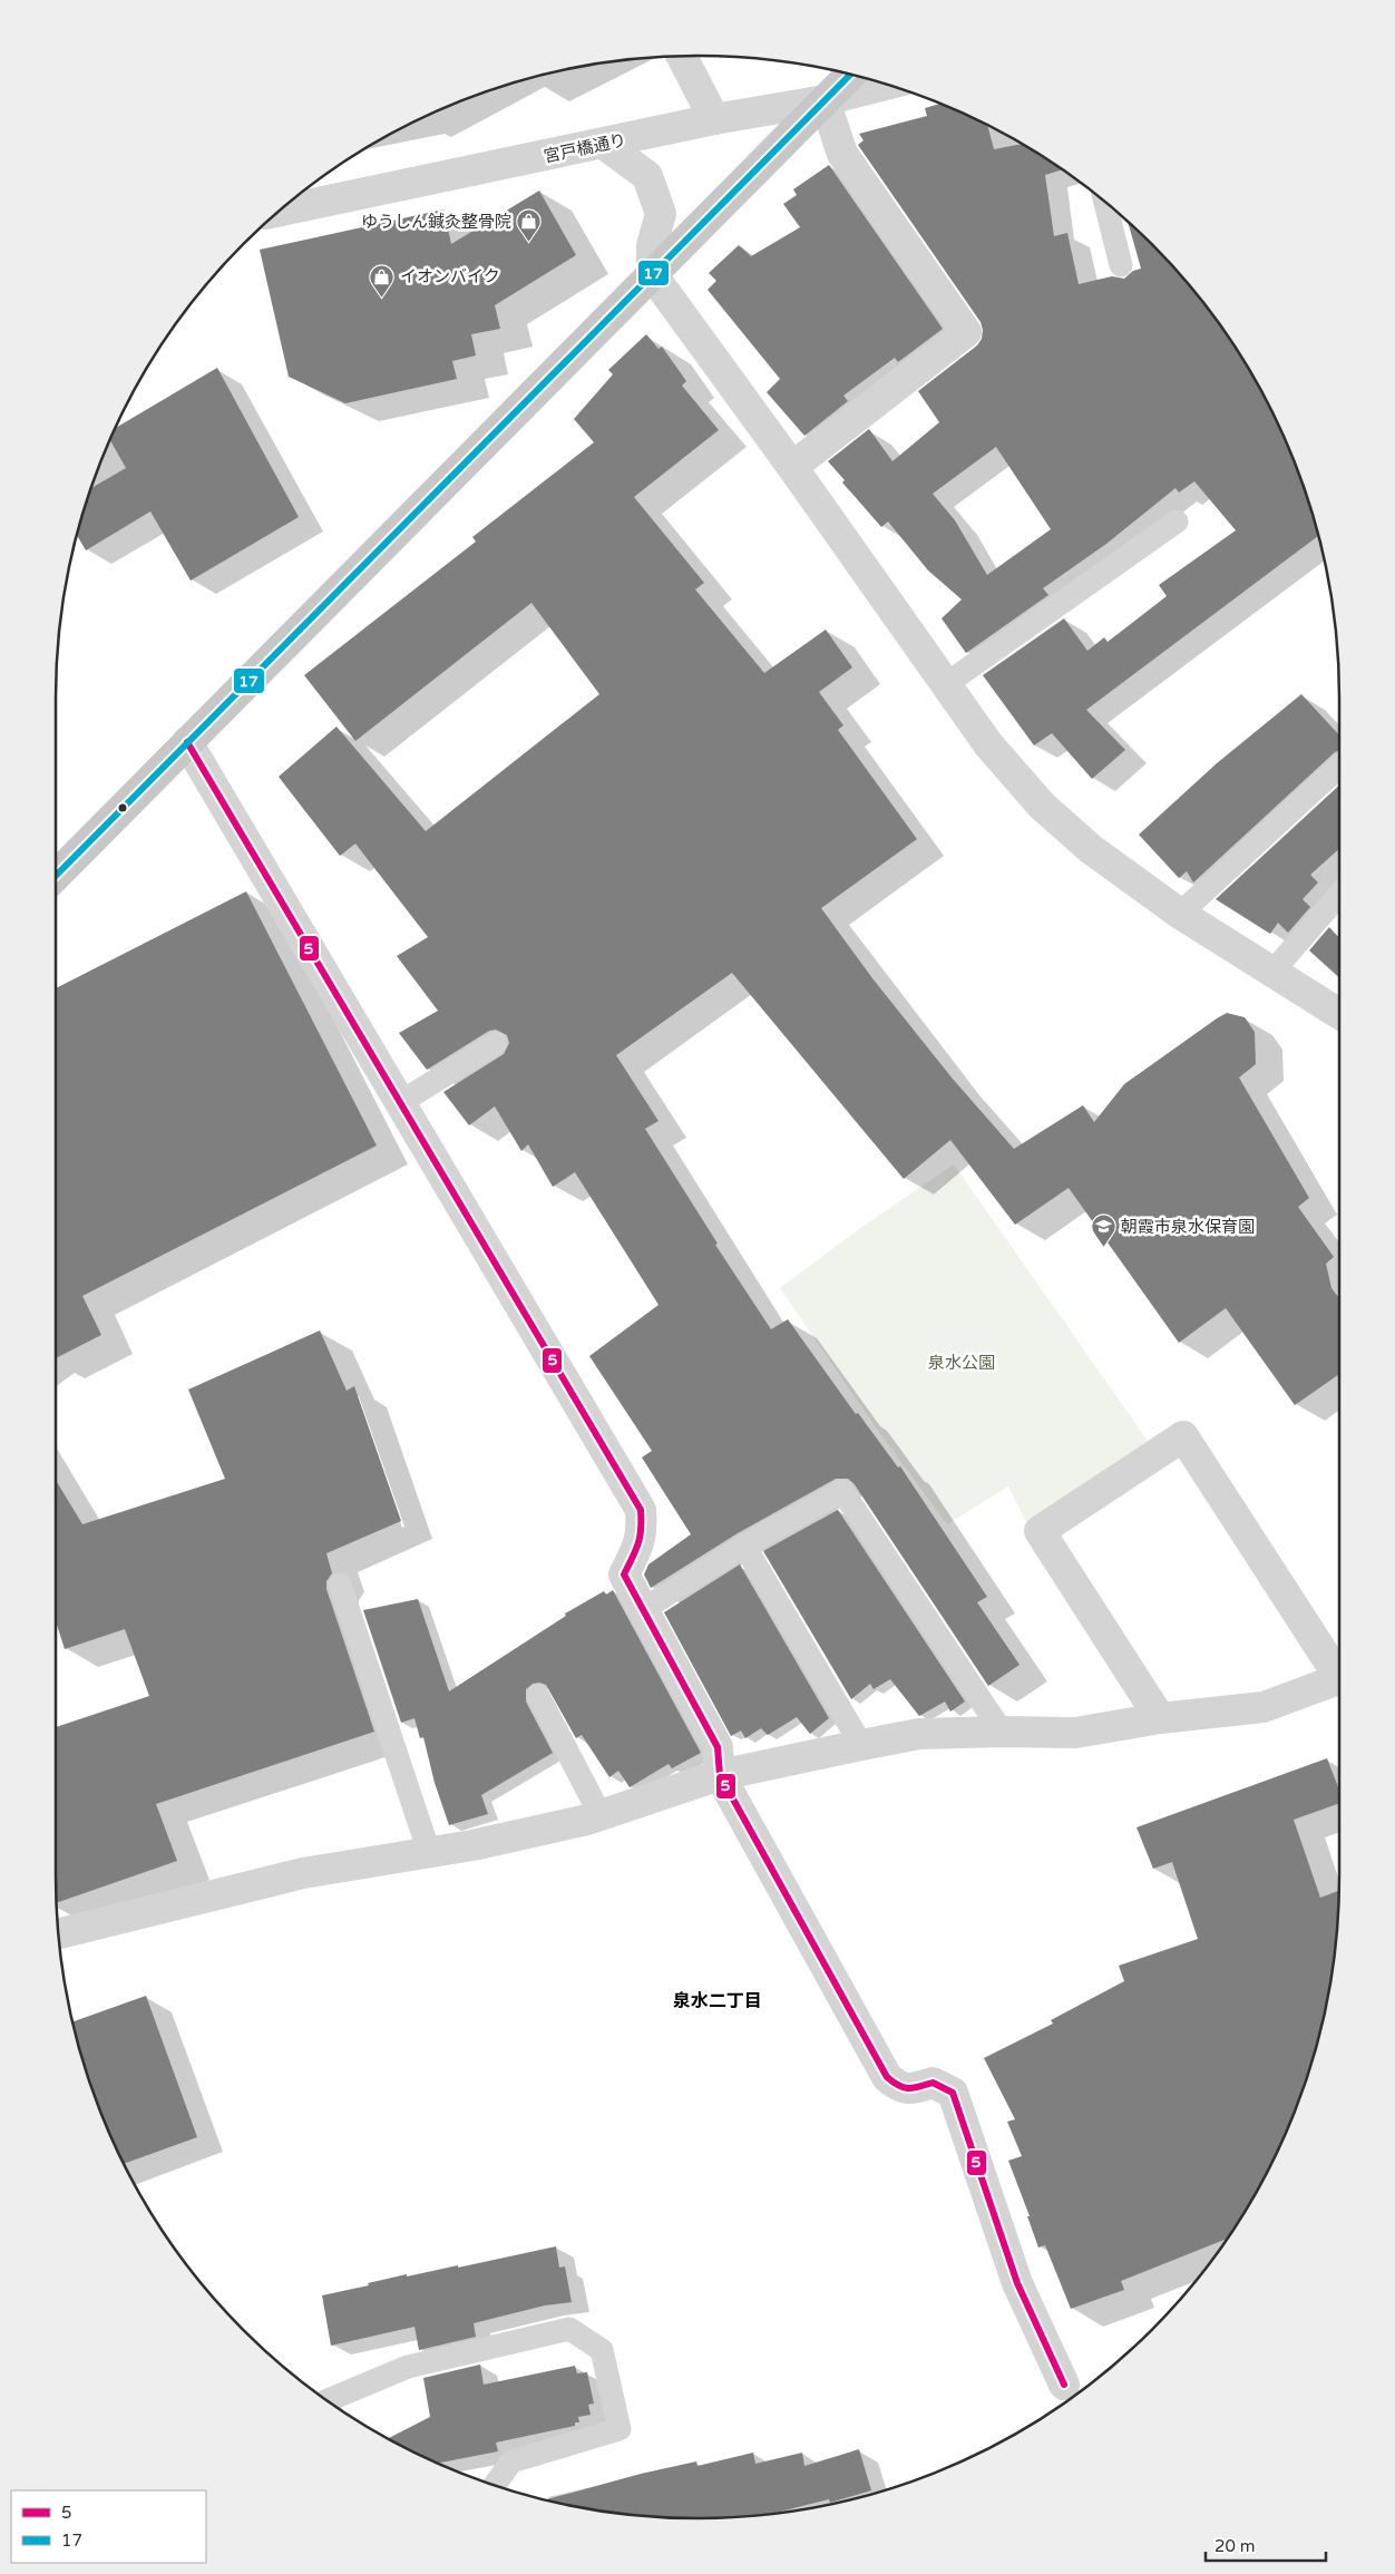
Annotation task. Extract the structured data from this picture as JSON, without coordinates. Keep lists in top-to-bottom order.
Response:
{
  "streets": {
    "street": ["宮戸橋通り"]
  },
  "districts": ["泉水二丁目"],
  "parks": ["泉水公園"],
  "places": {
    "shop": ["ゆうしん鍼灸整骨院", "イオンバイク"],
    "school or university": ["朝霞市泉水保育園"]
  },
  "lines": ["transit line 17", "transit line 5"],
  "legend": ["5", "17"],
  "scale_bar": "20 m"
}
